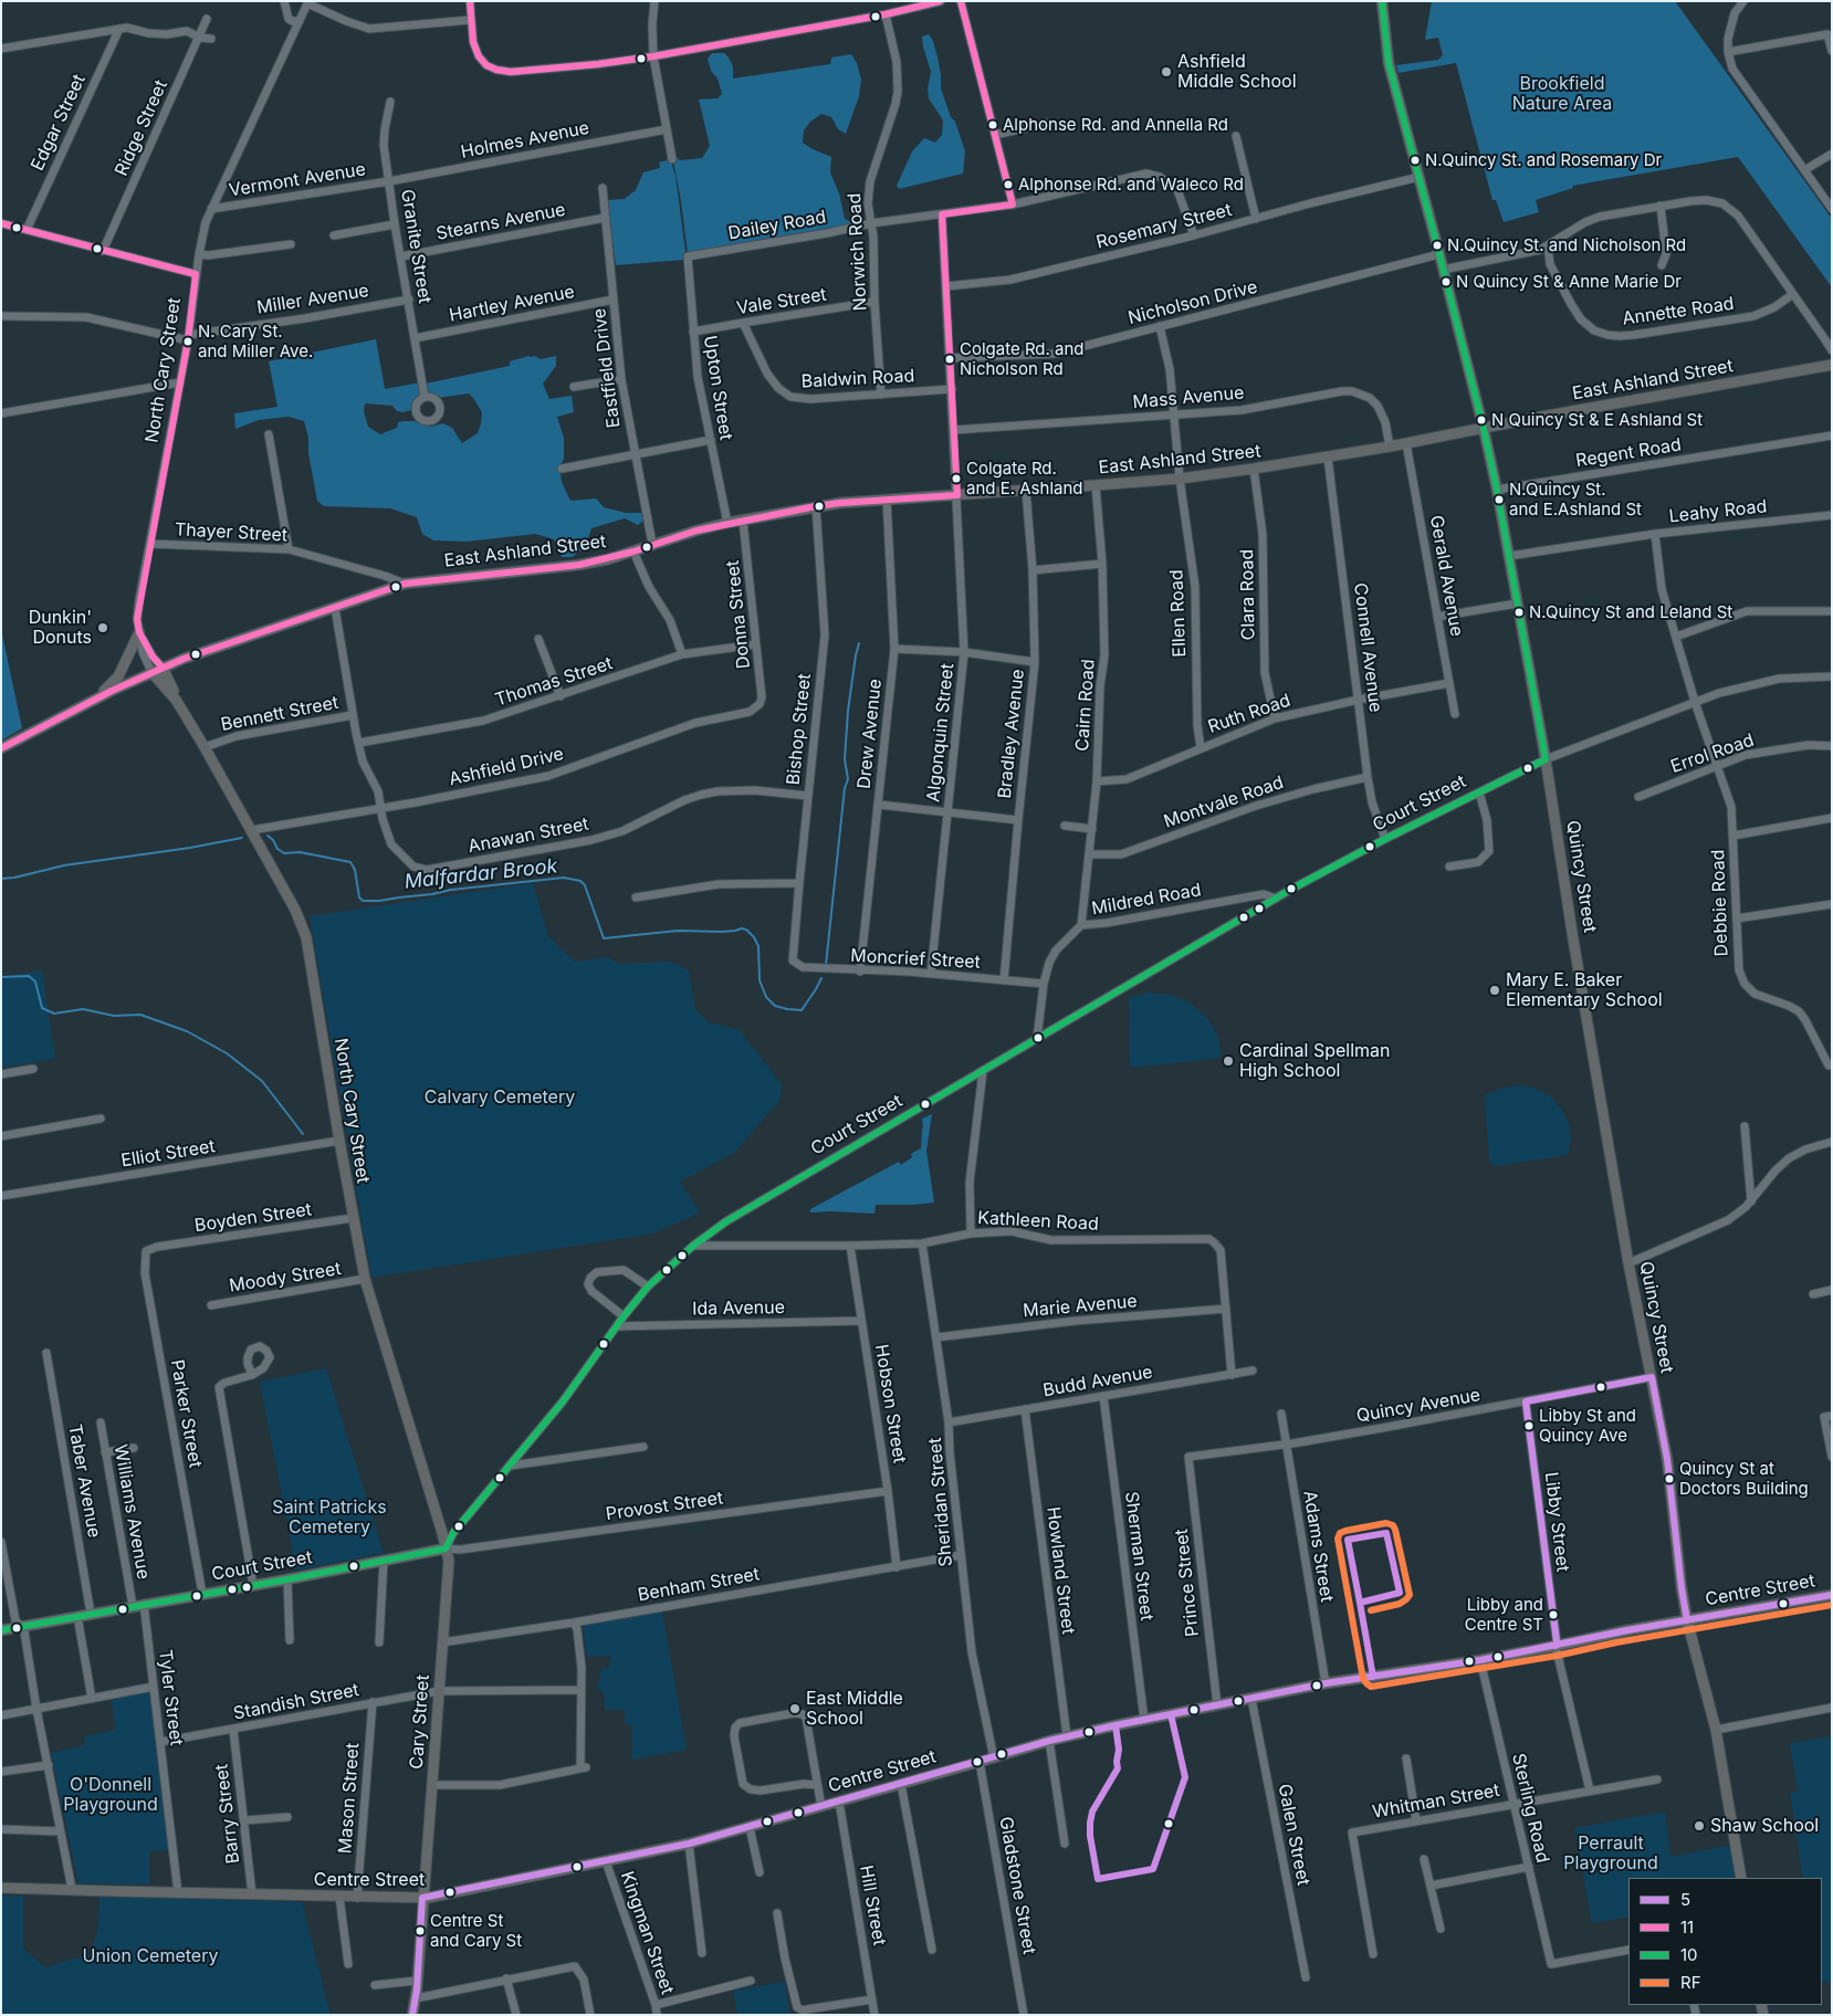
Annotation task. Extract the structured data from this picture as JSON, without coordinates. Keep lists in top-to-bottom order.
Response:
{
  "streets": {
    "main road": [
      "North Cary Street",
      "East Ashland Street",
      "Court Street",
      "Quincy Street",
      "Centre Street",
      "Cary Street"
    ],
    "street": [
      "Edgar Street",
      "Ridge Street",
      "Holmes Avenue",
      "Vermont Avenue",
      "Stearns Avenue",
      "Dailey Road",
      "Rosemary Street",
      "Granite Street",
      "Norwich Road",
      "Miller Avenue",
      "Vale Street",
      "Nicholson Drive",
      "Hartley Avenue",
      "Annette Road",
      "Eastfield Drive",
      "Baldwin Road",
      "Upton Street",
      "Mass Avenue",
      "Regent Road",
      "Leahy Road",
      "Thayer Street",
      "Gerald Avenue",
      "Clara Road",
      "Ellen Road",
      "Donna Street",
      "Connell Avenue",
      "Thomas Street",
      "Cairn Road",
      "Bennett Street",
      "Ruth Road",
      "Bishop Street",
      "Algonquin Street",
      "Drew Avenue",
      "Bradley Avenue",
      "Errol Road",
      "Ashfield Drive",
      "Montvale Road",
      "Anawan Street",
      "Mildred Road",
      "Debbie Road",
      "Moncrief Street",
      "Elliot Street",
      "Boyden Street",
      "Kathleen Road",
      "Moody Street",
      "Marie Avenue",
      "Ida Avenue",
      "Budd Avenue",
      "Hobson Street",
      "Quincy Avenue",
      "Parker Street",
      "Taber Avenue",
      "Sheridan Street",
      "Provost Street",
      "Williams Avenue",
      "Libby Street",
      "Adams Street",
      "Sherman Street",
      "Howland Street",
      "Prince Street",
      "Benham Street",
      "Tyler Street",
      "Standish Street",
      "Mason Street",
      "Whitman Street",
      "Sterling Road",
      "Barry Street",
      "Galen Street",
      "Gladstone Street",
      "Hill Street",
      "Kingman Street"
    ]
  },
  "crossings": [
    ["Holmes Avenue", "Vermont Avenue"],
    ["Holmes Avenue", "Granite Street"],
    ["Vermont Avenue", "Granite Street"],
    ["Vermont Avenue", "North Cary Street"],
    ["Stearns Avenue", "Granite Street"],
    ["Stearns Avenue", "Eastfield Drive"],
    ["Dailey Road", "Rosemary Street"],
    ["Dailey Road", "Norwich Road"],
    ["Dailey Road", "Upton Street"],
    ["Dailey Road", "Algonquin Street"],
    ["Rosemary Street", "Algonquin Street"],
    ["Rosemary Street", "Quincy Street"],
    ["Granite Street", "Miller Avenue"],
    ["Granite Street", "Hartley Avenue"],
    ["Norwich Road", "Vale Street"],
    ["Norwich Road", "Baldwin Road"],
    ["Miller Avenue", "North Cary Street"],
    ["Vale Street", "Baldwin Road"],
    ["Vale Street", "Upton Street"],
    ["Nicholson Drive", "Ellen Road"],
    ["Nicholson Drive", "Algonquin Street"],
    ["Nicholson Drive", "Quincy Street"],
    ["Hartley Avenue", "Eastfield Drive"],
    ["Eastfield Drive", "East Ashland Street"],
    ["North Cary Street", "East Ashland Street"],
    ["North Cary Street", "Thayer Street"],
    ["North Cary Street", "Bennett Street"],
    ["North Cary Street", "Ashfield Drive"],
    ["North Cary Street", "Court Street"],
    ["North Cary Street", "Elliot Street"],
    ["North Cary Street", "Boyden Street"],
    ["North Cary Street", "Moody Street"],
    ["North Cary Street", "Provost Street"],
    ["North Cary Street", "Cary Street"],
    ["Baldwin Road", "Algonquin Street"],
    ["East Ashland Street", "Upton Street"],
    ["East Ashland Street", "Mass Avenue"],
    ["East Ashland Street", "Thayer Street"],
    ["East Ashland Street", "Gerald Avenue"],
    ["East Ashland Street", "Clara Road"],
    ["East Ashland Street", "Ellen Road"],
    ["East Ashland Street", "Donna Street"],
    ["East Ashland Street", "Connell Avenue"],
    ["East Ashland Street", "Cairn Road"],
    ["East Ashland Street", "Bennett Street"],
    ["East Ashland Street", "Bishop Street"],
    ["East Ashland Street", "Algonquin Street"],
    ["East Ashland Street", "Drew Avenue"],
    ["East Ashland Street", "Bradley Avenue"],
    ["East Ashland Street", "Quincy Street"],
    ["Mass Avenue", "Ellen Road"],
    ["Mass Avenue", "Algonquin Street"],
    ["Regent Road", "Quincy Street"],
    ["Leahy Road", "Quincy Street"],
    ["Leahy Road", "Debbie Road"],
    ["Gerald Avenue", "Ruth Road"],
    ["Clara Road", "Ruth Road"],
    ["Ellen Road", "Ruth Road"],
    ["Donna Street", "Thomas Street"],
    ["Donna Street", "Ashfield Drive"],
    ["Connell Avenue", "Ruth Road"],
    ["Connell Avenue", "Montvale Road"],
    ["Connell Avenue", "Court Street"],
    ["Thomas Street", "Anawan Street"],
    ["Cairn Road", "Ruth Road"],
    ["Cairn Road", "Montvale Road"],
    ["Cairn Road", "Mildred Road"],
    ["Bennett Street", "Anawan Street"],
    ["Bishop Street", "Anawan Street"],
    ["Bishop Street", "Moncrief Street"],
    ["Algonquin Street", "Moncrief Street"],
    ["Drew Avenue", "Moncrief Street"],
    ["Bradley Avenue", "Moncrief Street"],
    ["Errol Road", "Debbie Road"],
    ["Ashfield Drive", "Anawan Street"],
    ["Court Street", "Quincy Street"],
    ["Court Street", "Mildred Road"],
    ["Court Street", "Debbie Road"],
    ["Court Street", "Kathleen Road"],
    ["Court Street", "Ida Avenue"],
    ["Court Street", "Parker Street"],
    ["Court Street", "Taber Avenue"],
    ["Court Street", "Provost Street"],
    ["Court Street", "Williams Avenue"],
    ["Court Street", "Tyler Street"],
    ["Court Street", "Cary Street"],
    ["Quincy Street", "Quincy Avenue"],
    ["Quincy Street", "Centre Street"],
    ["Mildred Road", "Moncrief Street"],
    ["Boyden Street", "Parker Street"],
    ["Kathleen Road", "Marie Avenue"],
    ["Kathleen Road", "Budd Avenue"],
    ["Kathleen Road", "Hobson Street"],
    ["Kathleen Road", "Sheridan Street"],
    ["Marie Avenue", "Sheridan Street"],
    ["Ida Avenue", "Hobson Street"],
    ["Budd Avenue", "Sheridan Street"],
    ["Budd Avenue", "Sherman Street"],
    ["Budd Avenue", "Howland Street"],
    ["Hobson Street", "Provost Street"],
    ["Hobson Street", "Benham Street"],
    ["Quincy Avenue", "Libby Street"],
    ["Quincy Avenue", "Adams Street"],
    ["Quincy Avenue", "Prince Street"],
    ["Sheridan Street", "Benham Street"],
    ["Sheridan Street", "Centre Street"],
    ["Provost Street", "Cary Street"],
    ["Libby Street", "Centre Street"],
    ["Libby Street", "Whitman Street"],
    ["Adams Street", "Centre Street"],
    ["Sherman Street", "Centre Street"],
    ["Howland Street", "Centre Street"],
    ["Prince Street", "Centre Street"],
    ["Benham Street", "Cary Street"],
    ["Centre Street", "Tyler Street"],
    ["Centre Street", "Cary Street"],
    ["Centre Street", "Mason Street"],
    ["Centre Street", "Sterling Road"],
    ["Centre Street", "Barry Street"],
    ["Centre Street", "Galen Street"],
    ["Centre Street", "Gladstone Street"],
    ["Centre Street", "Hill Street"],
    ["Centre Street", "Kingman Street"],
    ["Tyler Street", "Standish Street"],
    ["Standish Street", "Cary Street"],
    ["Standish Street", "Mason Street"],
    ["Standish Street", "Barry Street"],
    ["Whitman Street", "Sterling Road"]
  ],
  "water": ["Malfardar Brook"],
  "parks": [
    "Brookfield Nature Area",
    "Calvary Cemetery",
    "Saint Patricks Cemetery",
    "O'Donnell Playground",
    "Perrault Playground",
    "Union Cemetery"
  ],
  "places": [
    "Ashfield Middle School",
    "Alphonse Rd. and Annella Rd",
    "N.Quincy St. and Rosemary Dr",
    "Alphonse Rd. and Waleco Rd",
    "N.Quincy St. and Nicholson Rd",
    "N Quincy St & Anne Marie Dr",
    "N. Cary St. and Miller Ave.",
    "Colgate Rd. and Nicholson Rd",
    "N Quincy St & E Ashland St",
    "Colgate Rd. and E. Ashland",
    "N.Quincy St. and E.Ashland St",
    "N.Quincy St and Leland St",
    "Dunkin' Donuts",
    "Mary E. Baker Elementary School",
    "Cardinal Spellman High School",
    "Libby St and Quincy Ave",
    "Quincy St at Doctors Building",
    "Libby and Centre ST",
    "East Middle School",
    "Shaw School",
    "Centre St and Cary St"
  ],
  "lines": [
    "transit line 11",
    "transit line 10",
    "transit line 5",
    "transit line RF"
  ],
  "legend": [
    "5",
    "11",
    "10",
    "RF"
  ]
}
